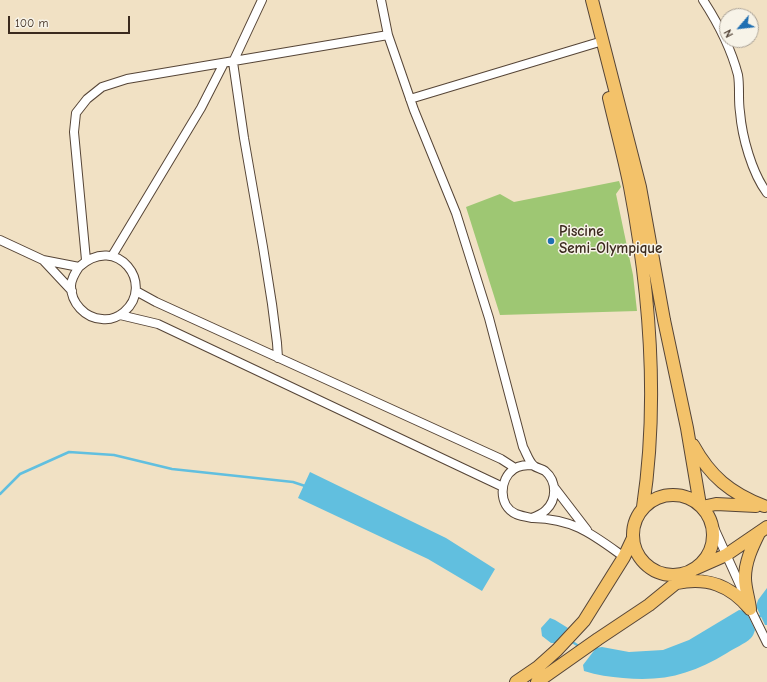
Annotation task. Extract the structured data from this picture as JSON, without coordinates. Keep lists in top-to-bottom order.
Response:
{
  "places": ["Piscine Semi-Olympique"],
  "scale_bar": "100 m",
  "north": "bottom left"
}
